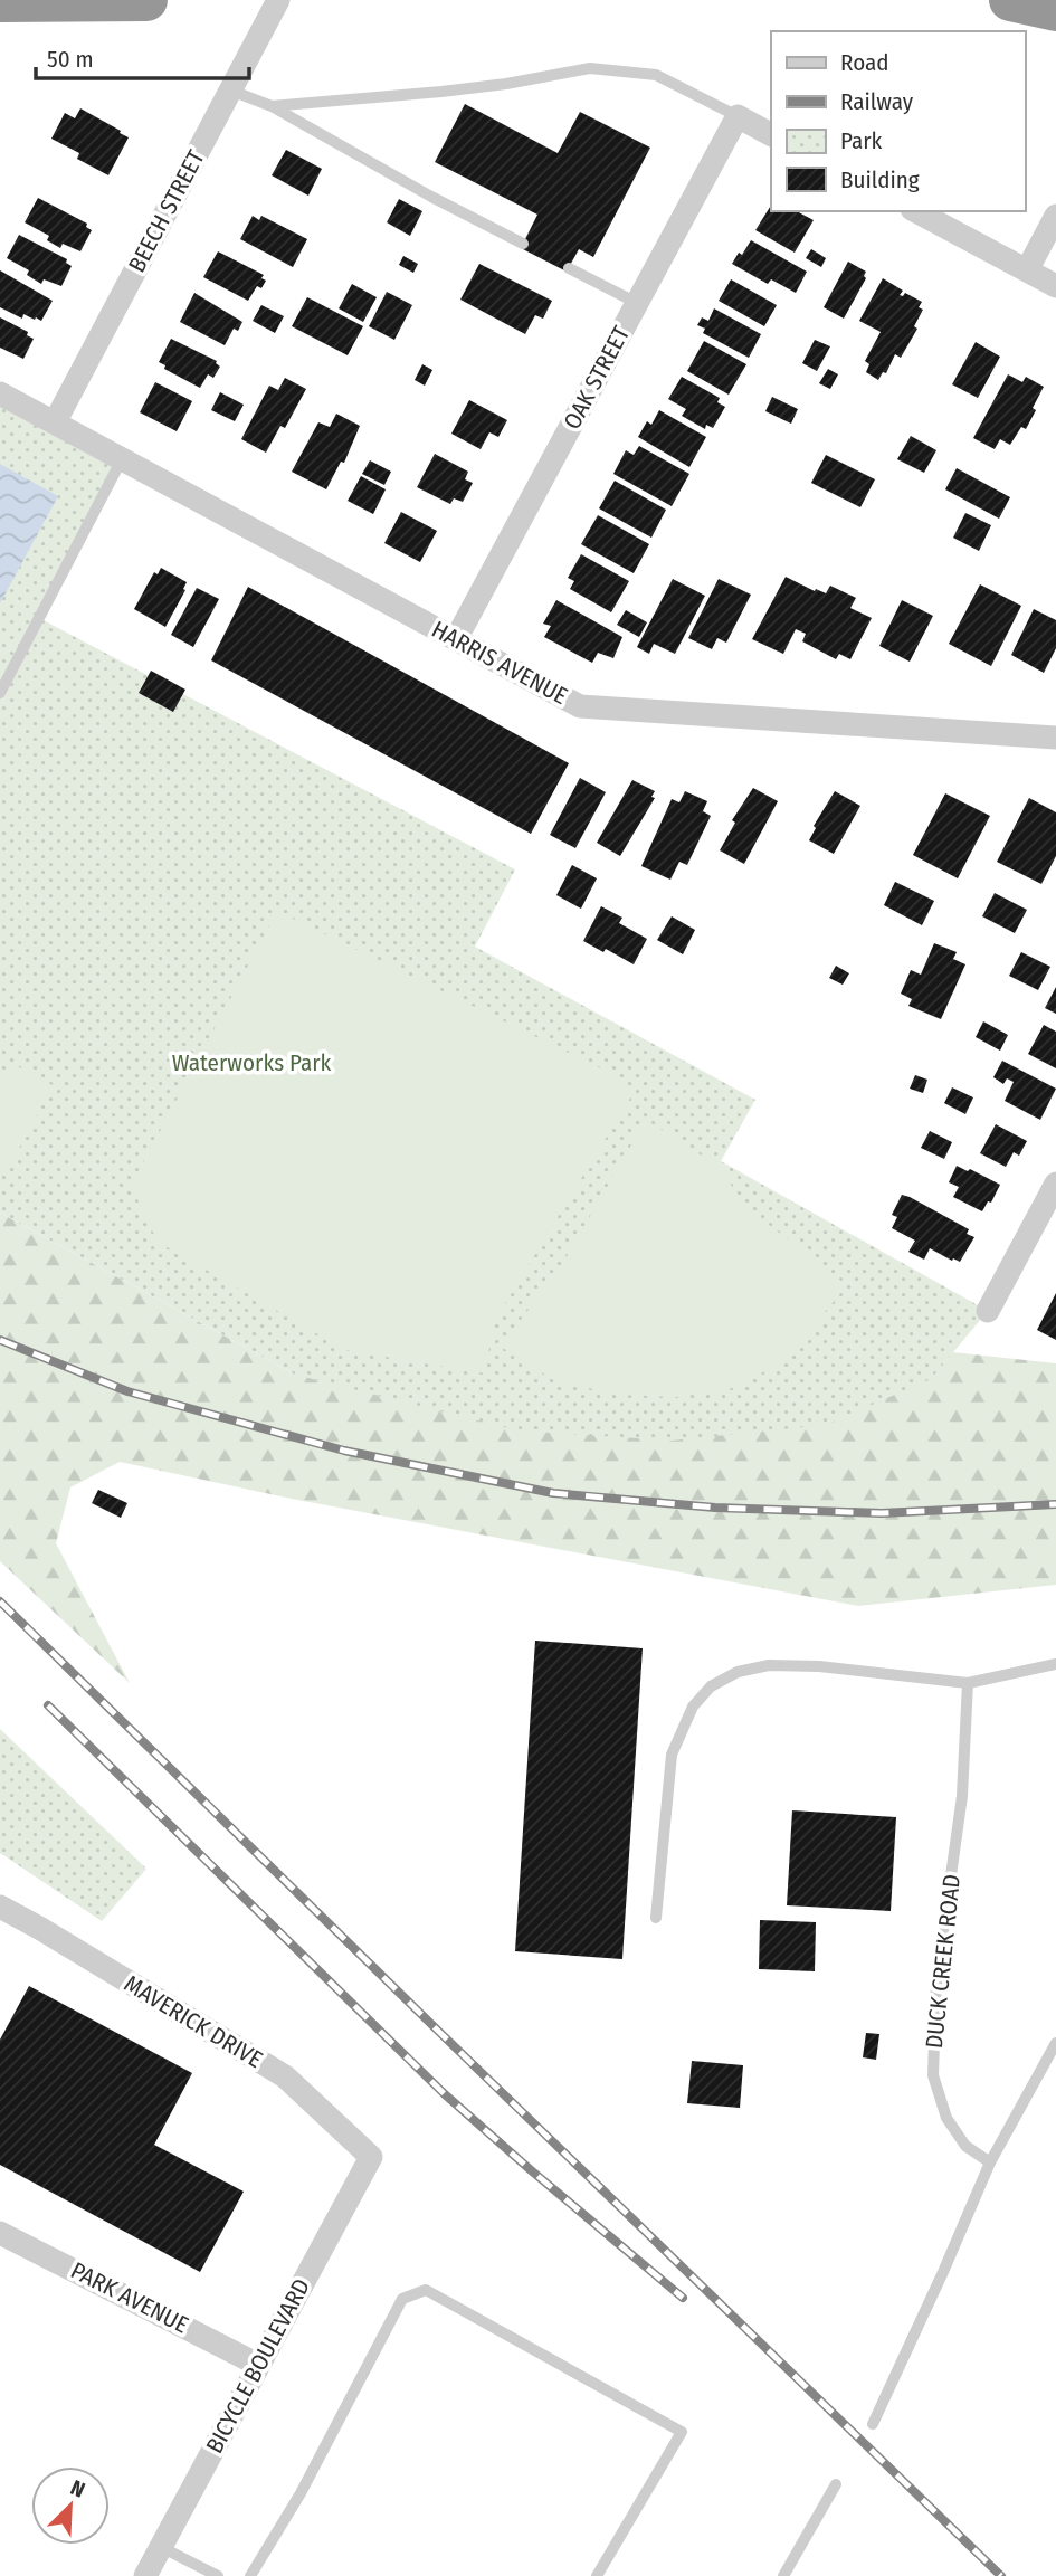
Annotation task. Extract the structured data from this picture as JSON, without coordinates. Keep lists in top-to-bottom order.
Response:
{
  "streets": {
    "street": [
      "BEECH STREET",
      "OAK STREET",
      "HARRIS AVENUE",
      "MAVERICK DRIVE",
      "PARK AVENUE",
      "BICYCLE BOULEVARD"
    ],
    "lane": ["DUCK CREEK ROAD"]
  },
  "crossings": [
    ["BEECH STREET", "HARRIS AVENUE"],
    ["OAK STREET", "HARRIS AVENUE"],
    ["MAVERICK DRIVE", "BICYCLE BOULEVARD"],
    ["PARK AVENUE", "BICYCLE BOULEVARD"]
  ],
  "parks": ["Waterworks Park"],
  "legend": [
    "Road",
    "Railway",
    "Park",
    "Building"
  ],
  "scale_bar": "50 m",
  "north": "top right"
}
